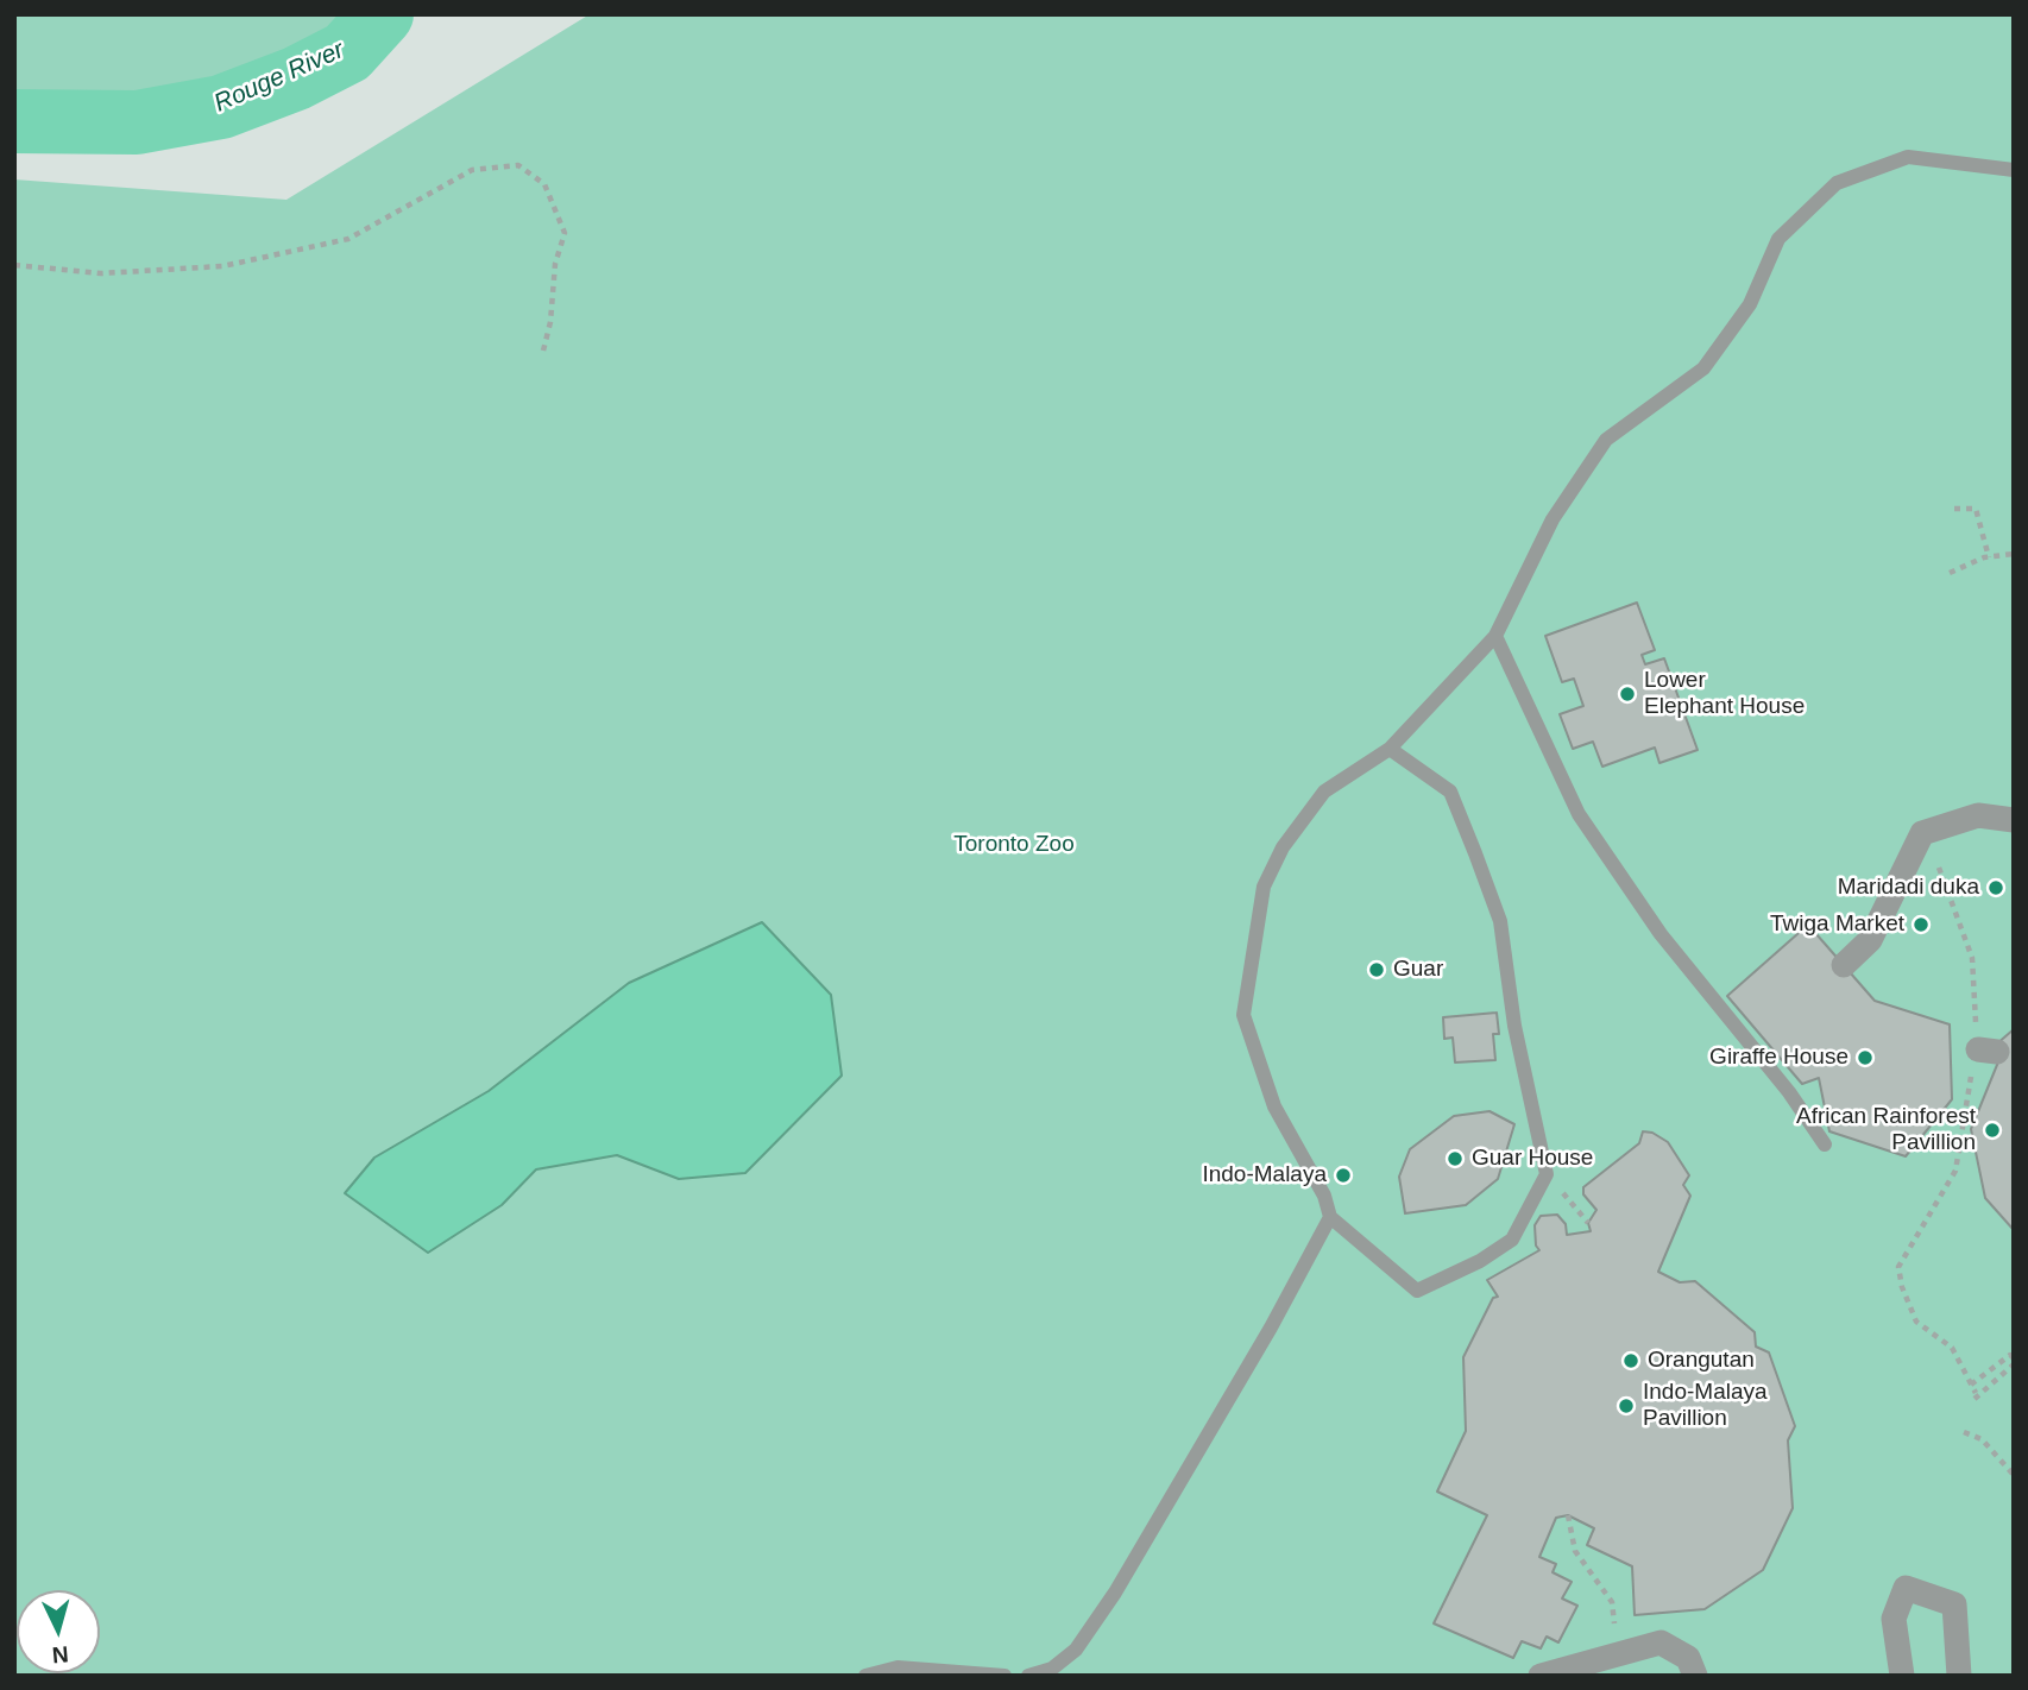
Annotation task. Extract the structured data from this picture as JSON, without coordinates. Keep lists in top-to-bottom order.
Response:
{
  "water": ["Rouge River"],
  "parks": ["Toronto Zoo"],
  "places": [
    "Lower Elephant House",
    "Maridadi duka",
    "Twiga Market",
    "Guar",
    "Giraffe House",
    "African Rainforest Pavillion",
    "Guar House",
    "Indo-Malaya",
    "Orangutan",
    "Indo-Malaya Pavillion"
  ],
  "north": "bottom"
}
